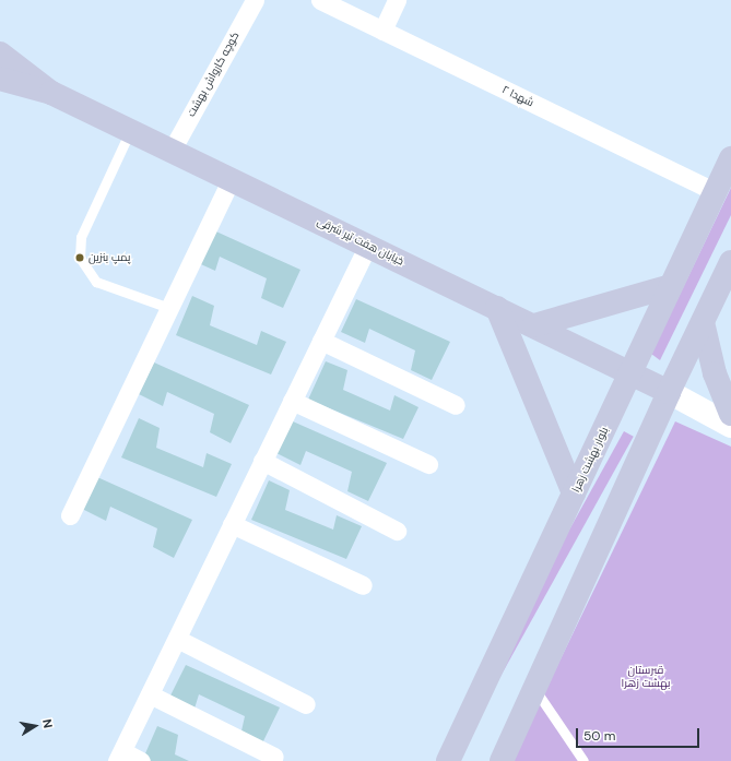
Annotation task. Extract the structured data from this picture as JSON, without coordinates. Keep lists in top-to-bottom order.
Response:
{
  "streets": {
    "main road": ["خیابان هفت تیر شرقی", "بلوار بهشت زهرا"],
    "street": ["کوچه کارواش بهشت", "شهدا ۲"]
  },
  "crossings": [
    ["کوچه کارواش بهشت", "خیابان هفت تیر شرقی"],
    ["شهدا ۲", "بلوار بهشت زهرا"],
    ["خیابان هفت تیر شرقی", "بلوار بهشت زهرا"]
  ],
  "parks": ["قبرستان بهشت زهرا"],
  "places": ["پمپ بنزین"],
  "scale_bar": "50 m",
  "north": "right"
}
